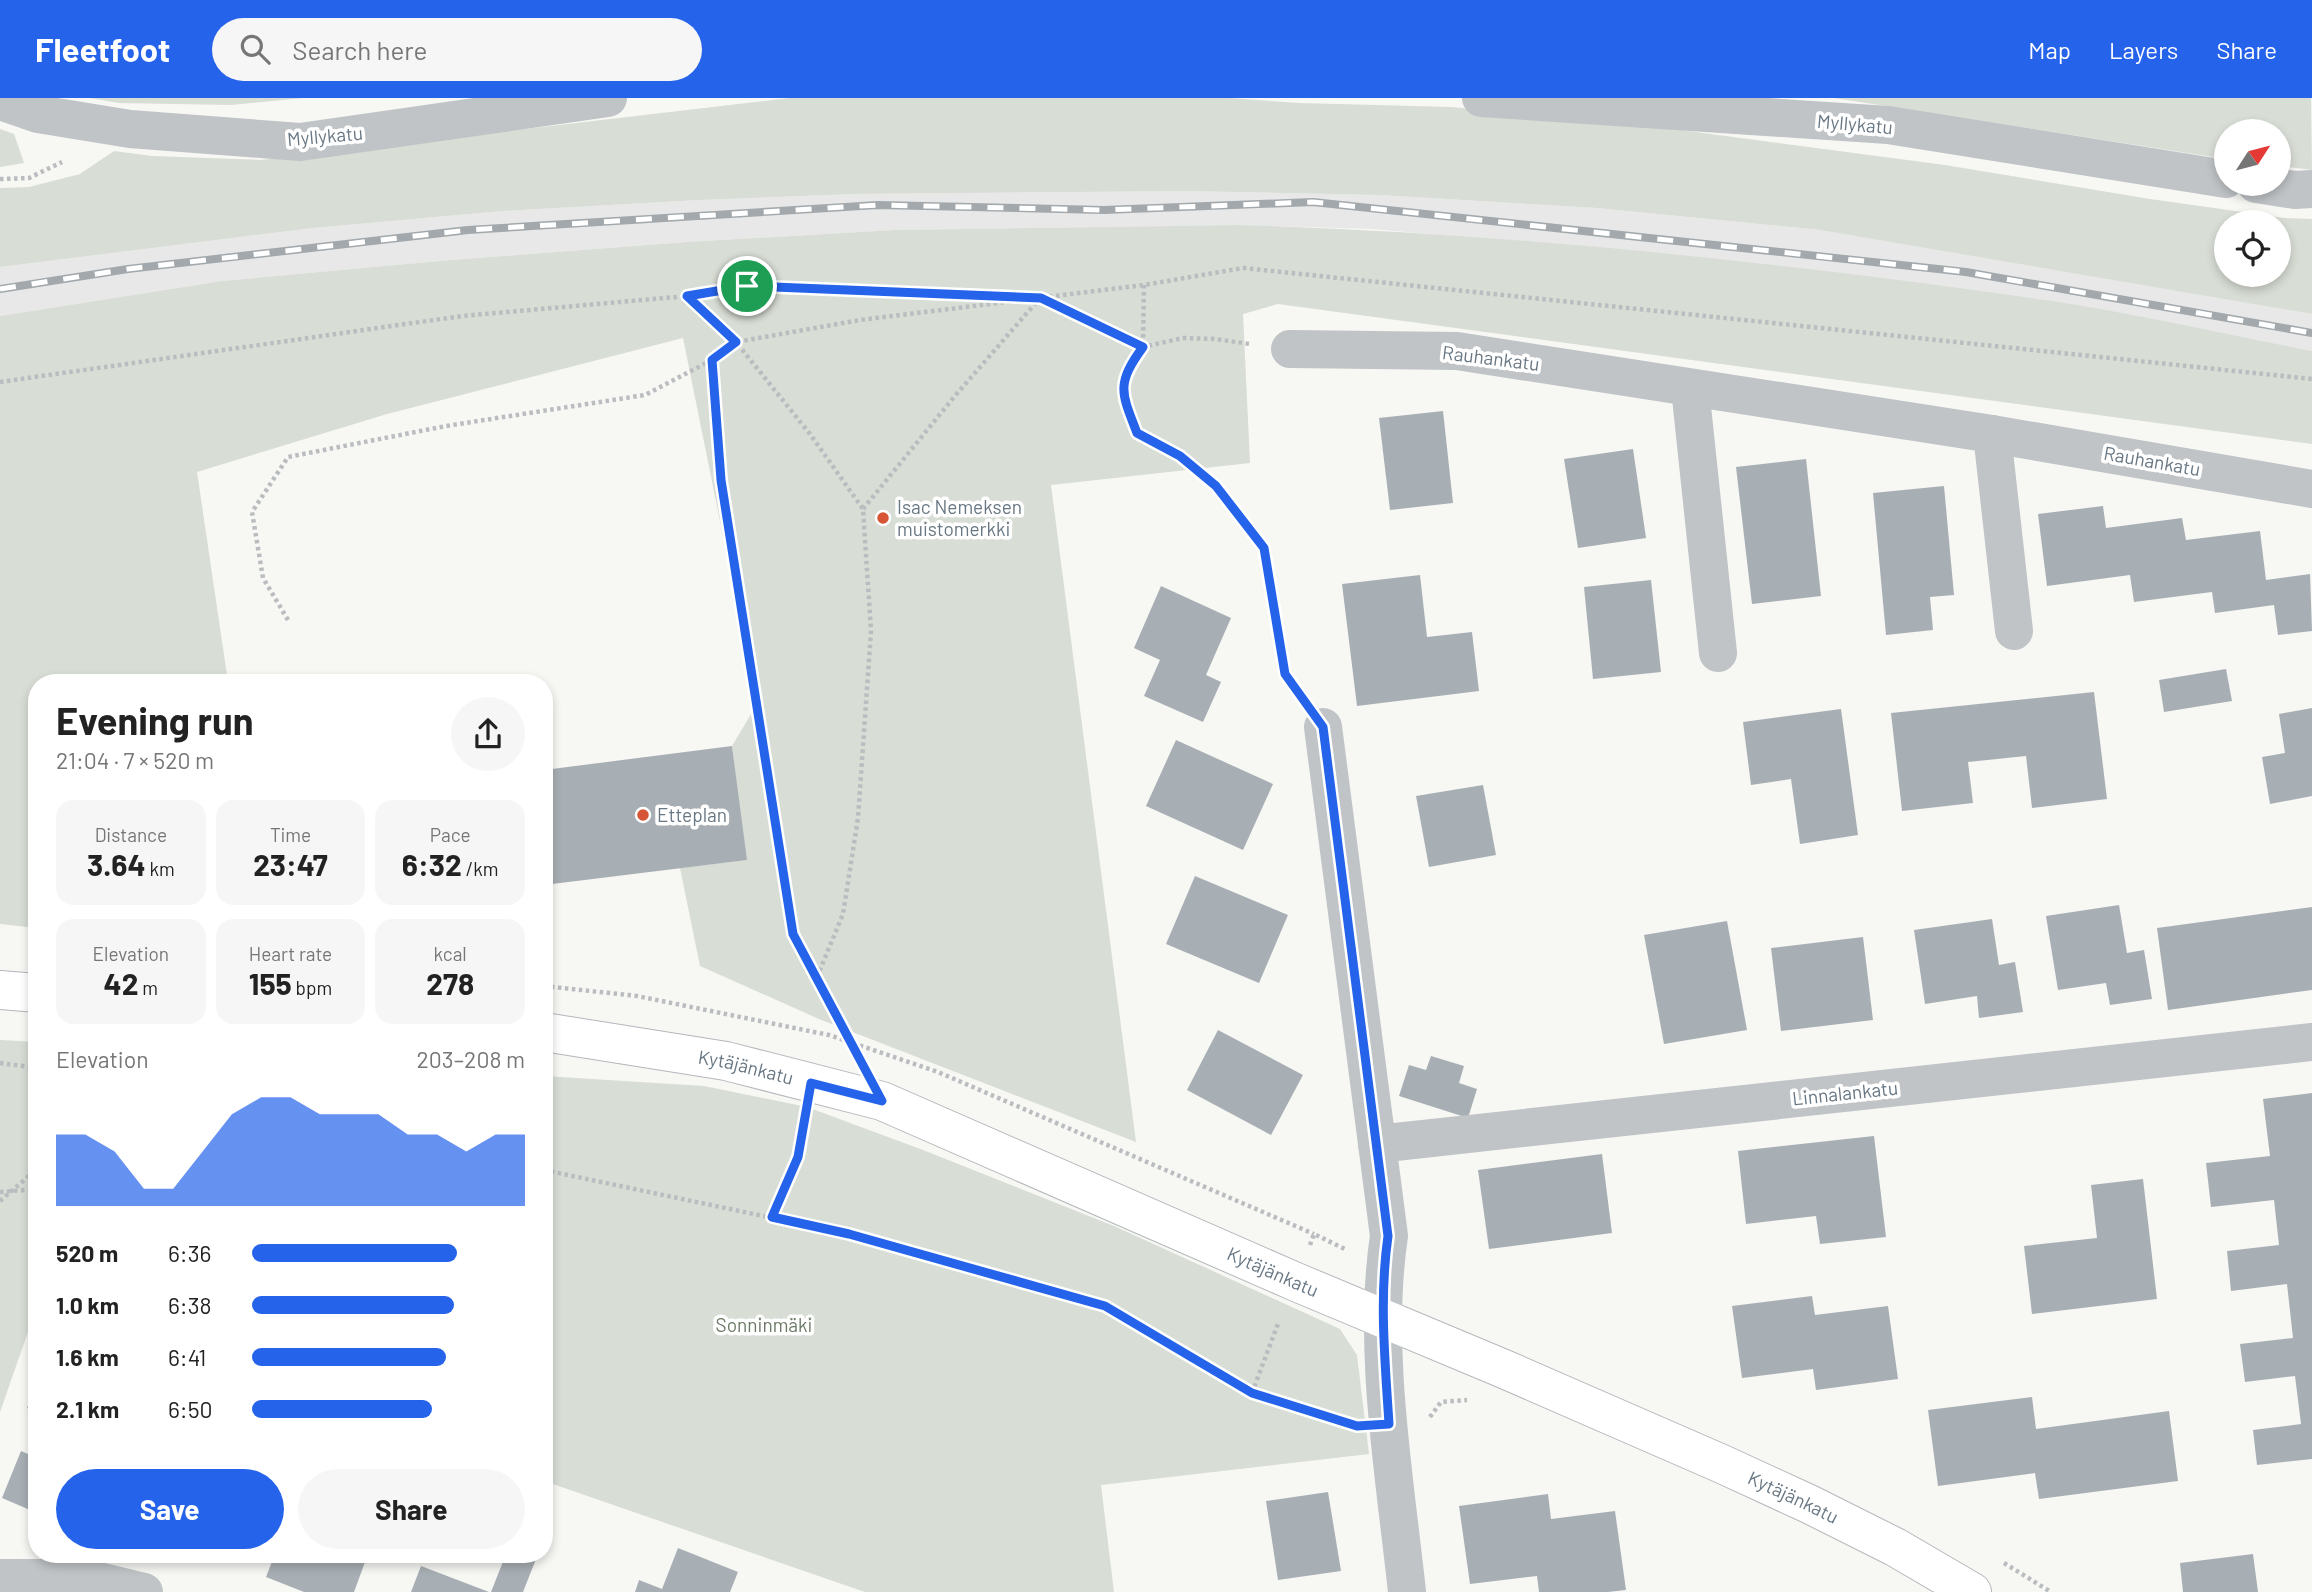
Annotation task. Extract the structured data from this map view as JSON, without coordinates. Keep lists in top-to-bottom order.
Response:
{
  "streets": {
    "street": [
      "Myllykatu",
      "Rauhankatu",
      "Kytäjänkatu",
      "Linnalankatu"
    ]
  },
  "parks": ["Sonninmäki"],
  "places": ["Isac Nemeksen muistomerkki", "Etteplan"],
  "north": "top right",
  "page": {
    "header": "Fleetfoot",
    "search": "Search here",
    "nav": ["Map", "Layers", "Share"],
    "heading": ["Evening run", "21:04 · 7 × 520 m"],
    "stats": [
      ["Distance", "3.64 km"],
      ["Time", "23:47"],
      ["Pace", "6:32 /km"],
      ["Elevation", "42 m"],
      ["Heart rate", "155 bpm"],
      ["kcal", "278"]
    ],
    "chart": ["Elevation", "203–208 m"],
    "list": [
      {
        "name": "520 m",
        "note": "6:36"
      },
      {
        "name": "1.0 km",
        "note": "6:38"
      },
      {
        "name": "1.6 km",
        "note": "6:41"
      },
      {
        "name": "2.1 km",
        "note": "6:50"
      }
    ],
    "buttons": ["Save", "Share"]
  }
}
